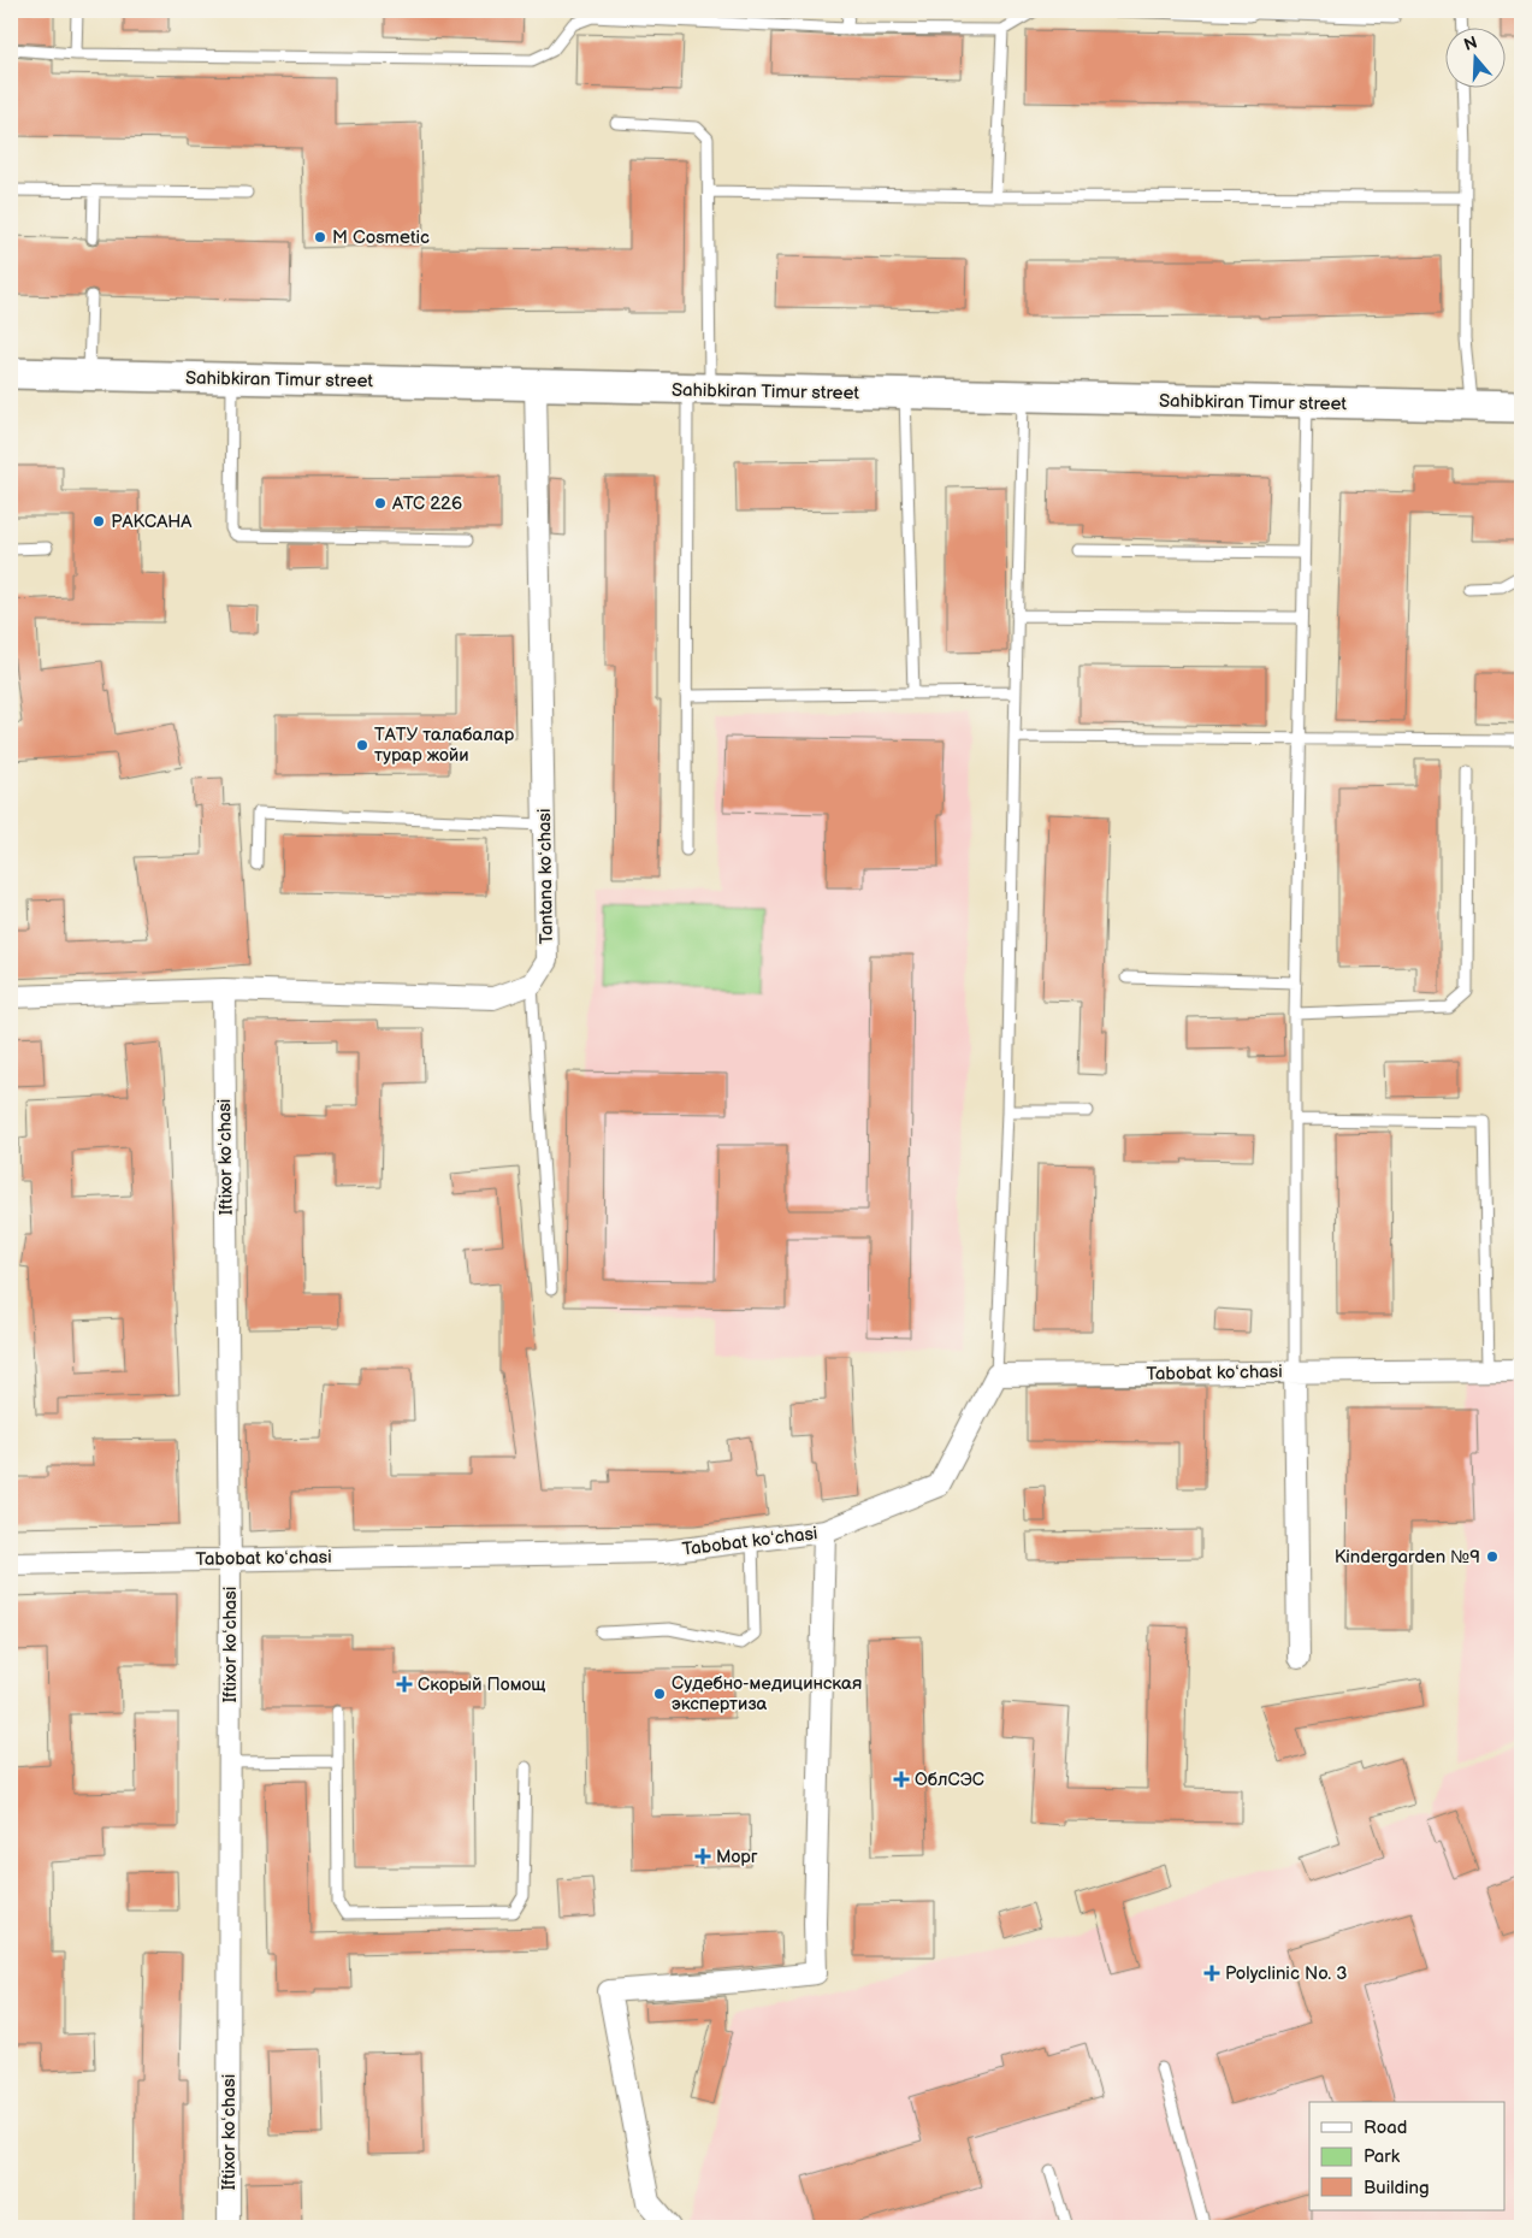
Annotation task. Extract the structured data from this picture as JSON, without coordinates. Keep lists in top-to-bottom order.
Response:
{
  "streets": {
    "main road": ["Sahibkiran Timur street"],
    "street": ["Tantana koʻchasi", "Iftixor koʻchasi", "Tabobat koʻchasi"]
  },
  "crossings": [
    ["Sahibkiran Timur street", "Tantana koʻchasi"],
    ["Iftixor koʻchasi", "Tabobat koʻchasi"]
  ],
  "places": {
    "other": [
      "M Cosmetic",
      "АТС 226",
      "РАКСАНА",
      "ТАТУ талабалар турар жойи",
      "Kindergarden №9",
      "Судебно-медицинская экспертиза"
    ],
    "health": [
      "Скорый Помощ",
      "ОблСЭС",
      "Морг",
      "Polyclinic No. 3"
    ]
  },
  "legend": ["Road", "Park", "Building"],
  "north": "top"
}
